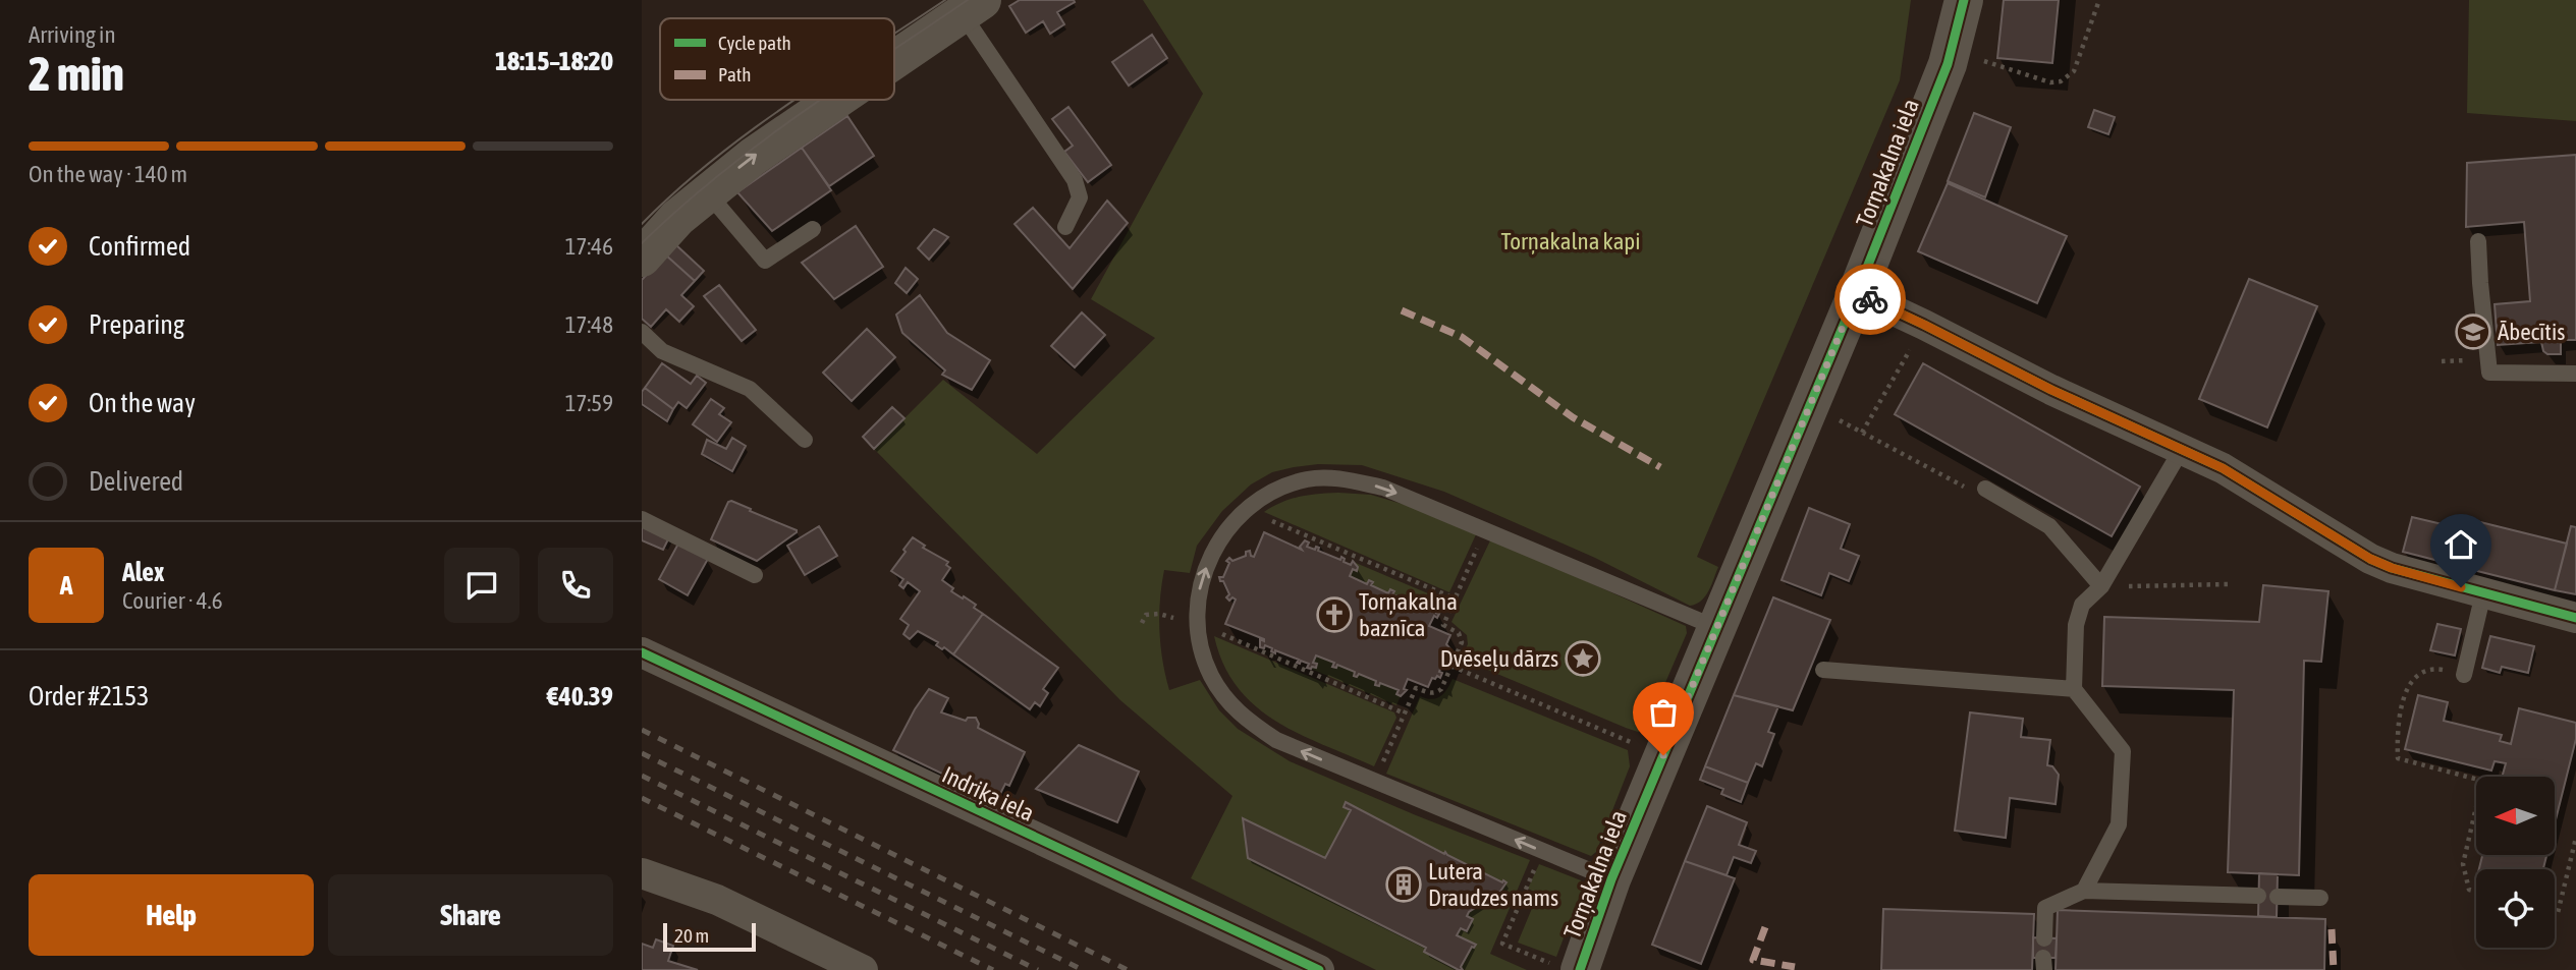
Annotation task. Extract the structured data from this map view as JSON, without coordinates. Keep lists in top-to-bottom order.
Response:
{
  "streets": {
    "street": ["Torņakalna iela", "Indriķa iela"]
  },
  "parks": ["Torņakalna kapi"],
  "places": {
    "school or university": ["Ābecītis"],
    "church": ["Torņakalna baznīca"],
    "place": ["Dvēseļu dārzs"],
    "building": ["Lutera Draudzes nams"]
  },
  "legend": ["Cycle path", "Path"],
  "scale_bar": "20 m",
  "north": "left",
  "page": {
    "heading": ["2 min", "Arriving in", "18:15–18:20"],
    "panel": [
      "Alex",
      "Courier · 4.6",
      "Order #2153",
      "€40.39"
    ],
    "bar": "On the way · 140 m",
    "list": [
      ["Confirmed", "17:46"],
      ["Preparing", "17:48"],
      ["On the way", "17:59"],
      "Delivered"
    ],
    "round": "A",
    "buttons": ["Help", "Share"],
    "scale": "20 m"
  }
}
